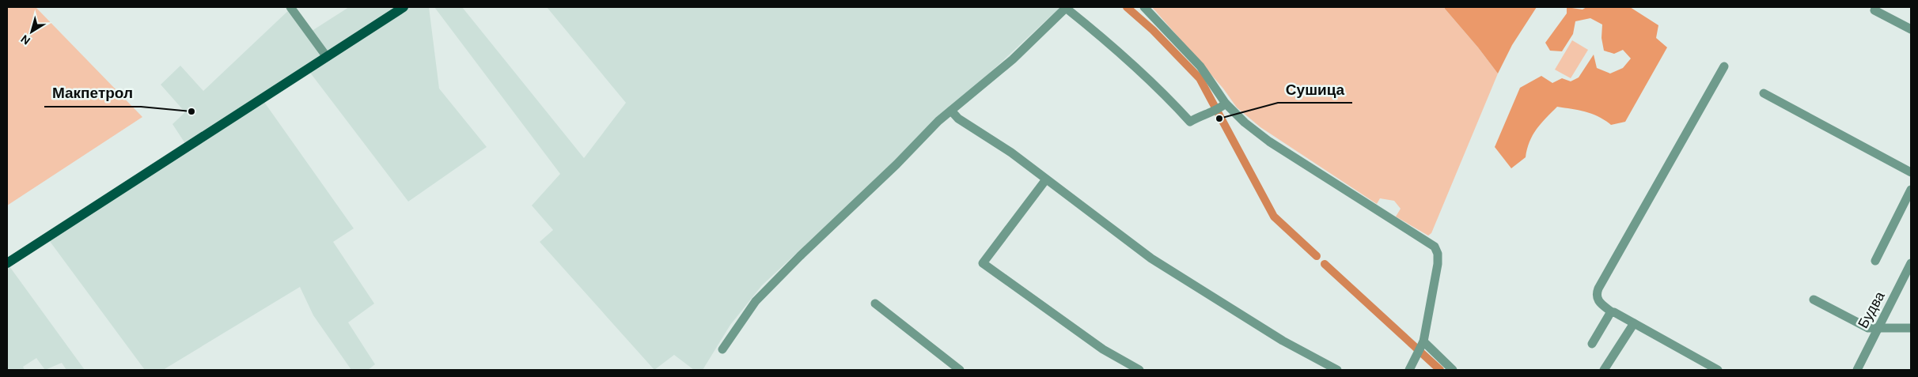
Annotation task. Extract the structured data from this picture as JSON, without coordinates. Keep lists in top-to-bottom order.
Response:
{
  "streets": {
    "street": ["Будва"]
  },
  "places": ["Макпетрол", "Сушица"],
  "north": "bottom left"
}
